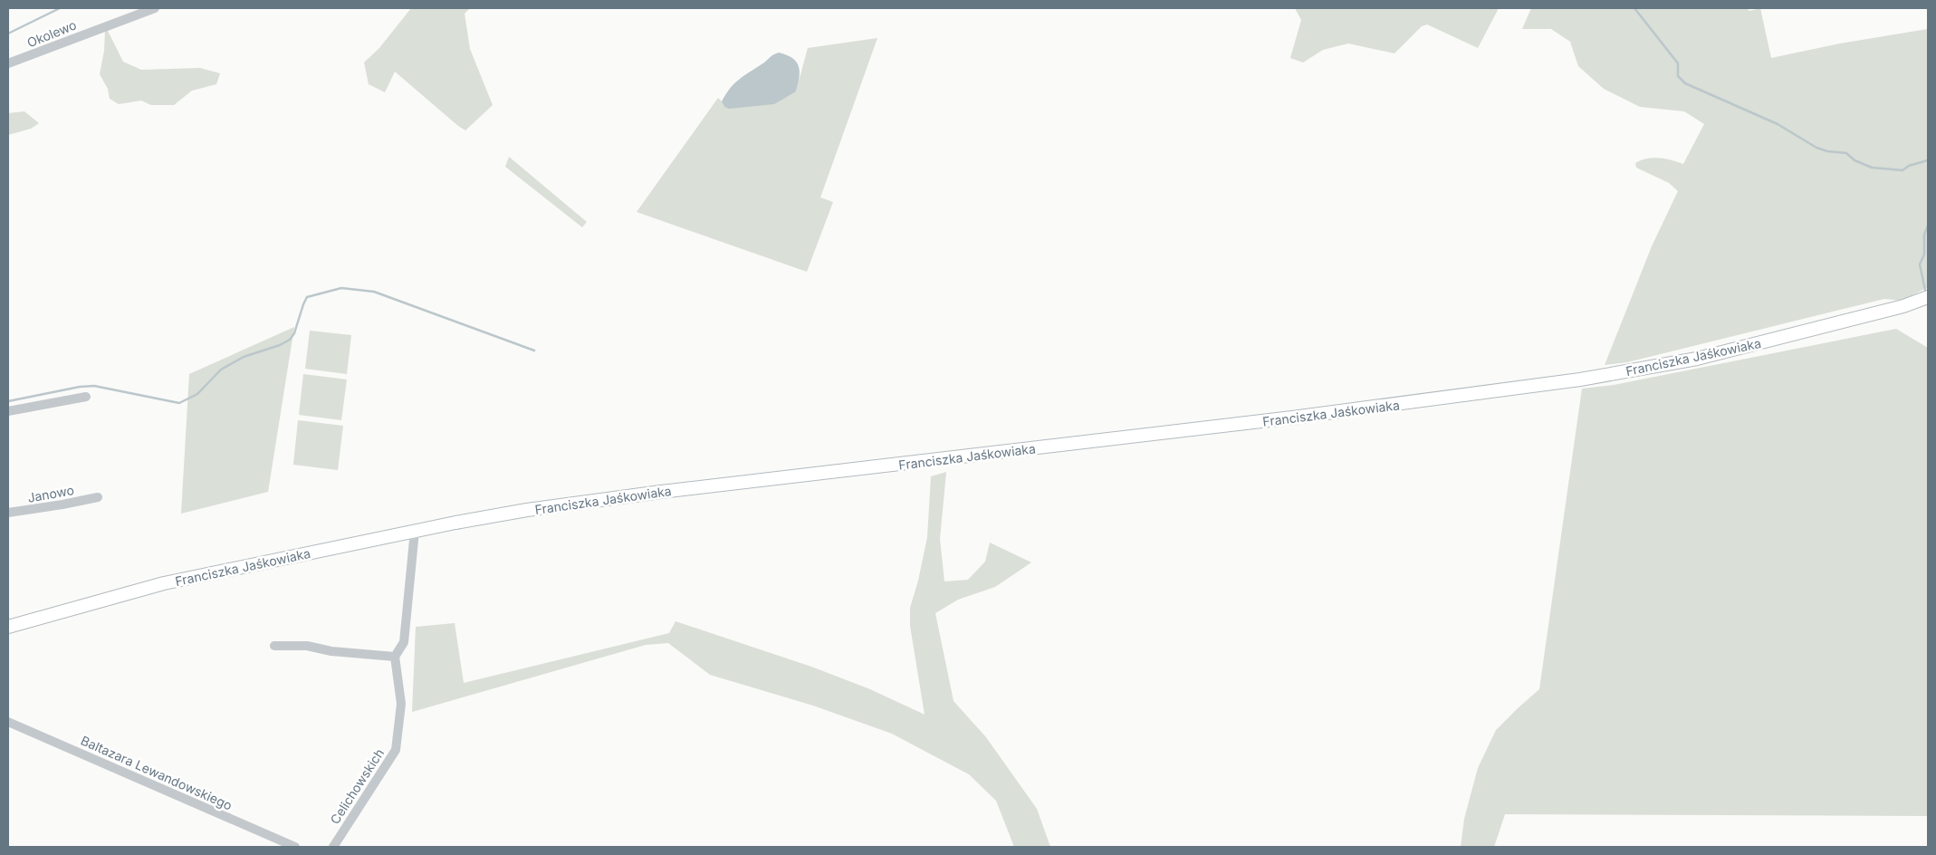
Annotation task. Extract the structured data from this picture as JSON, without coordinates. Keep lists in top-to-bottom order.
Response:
{
  "streets": {
    "street": [
      "Okolewo",
      "Franciszka Jaśkowiaka",
      "Janowo",
      "Baltazara Lewandowskiego",
      "Celichowskich"
    ]
  }
}
